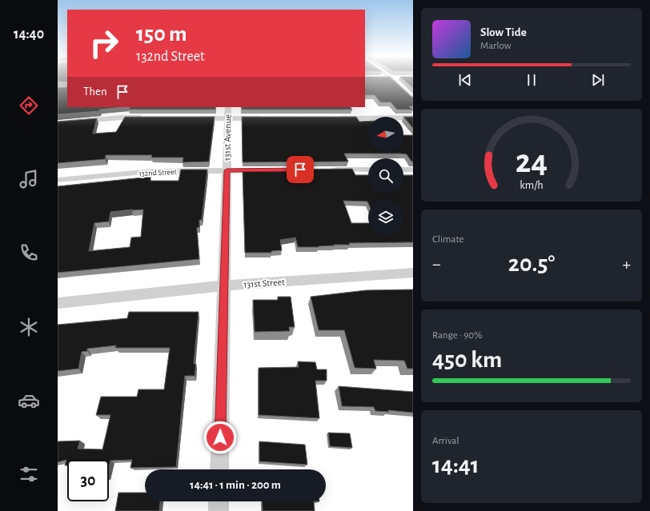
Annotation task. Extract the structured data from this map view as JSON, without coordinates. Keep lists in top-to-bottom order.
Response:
{
  "streets": {
    "street": ["131st Avenue", "132nd Street", "131st Street"]
  },
  "crossings": [
    ["131st Avenue", "132nd Street"],
    ["131st Avenue", "131st Street"]
  ],
  "north": "left",
  "page": {
    "tabs": "14:40",
    "turn": ["150 m", "132nd Street"],
    "song": ["Slow Tide", "Marlow"],
    "then": "Then",
    "tile": [
      "Climate",
      ["Range · 90%", "450 km"],
      ["Arrival", "14:41"]
    ],
    "heat": ["−", "20.5°", "+"],
    "limit": "30",
    "trip": "14:41 · 1 min · 200 m",
    "gauge": ["24", "km/h"]
  }
}
